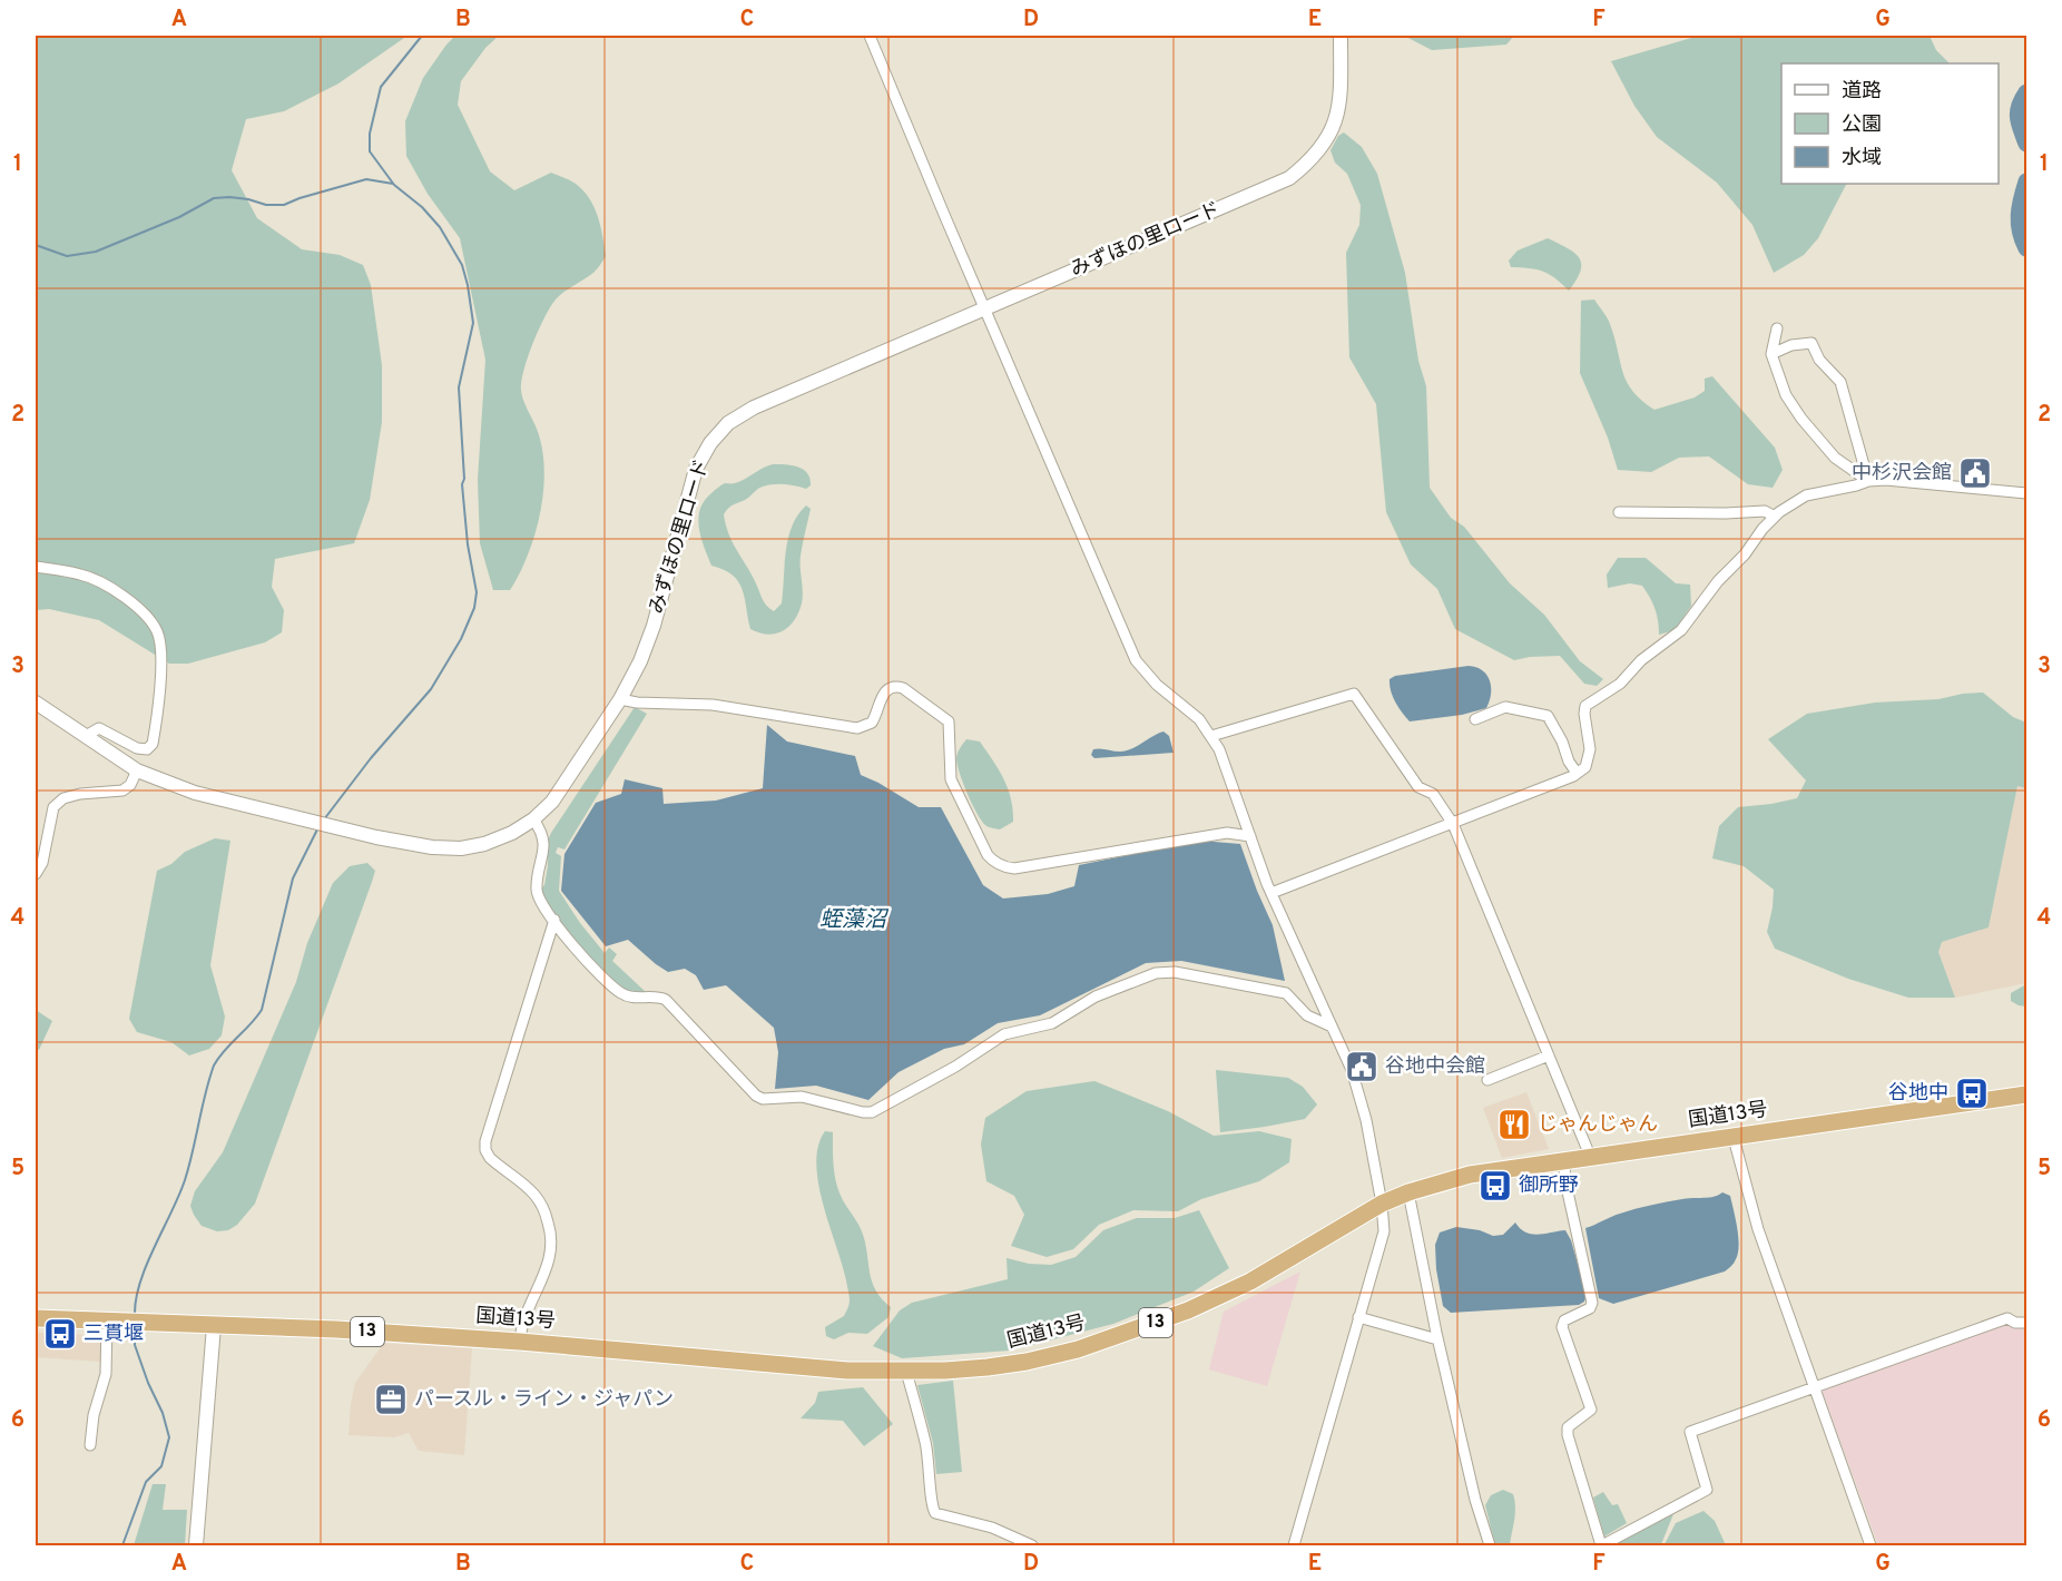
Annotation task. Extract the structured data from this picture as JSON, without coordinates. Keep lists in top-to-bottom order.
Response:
{
  "streets": {
    "highway": ["国道13号", "13"],
    "street": ["みずほの里ロード"]
  },
  "water": ["蛭藻沼"],
  "places": {
    "public building": ["中杉沢会館", "谷地中会館"],
    "bus stop": ["谷地中", "御所野", "三貫堰"],
    "restaurant": ["じゃんじゃん"],
    "office": ["パースル・ライン・ジャパン"]
  },
  "legend": ["道路", "公園", "水域"],
  "grid": {
    "columns": [
      "A",
      "B",
      "C",
      "D",
      "E",
      "F",
      "G"
    ],
    "rows": [
      "1",
      "2",
      "3",
      "4",
      "5",
      "6"
    ]
  }
}
